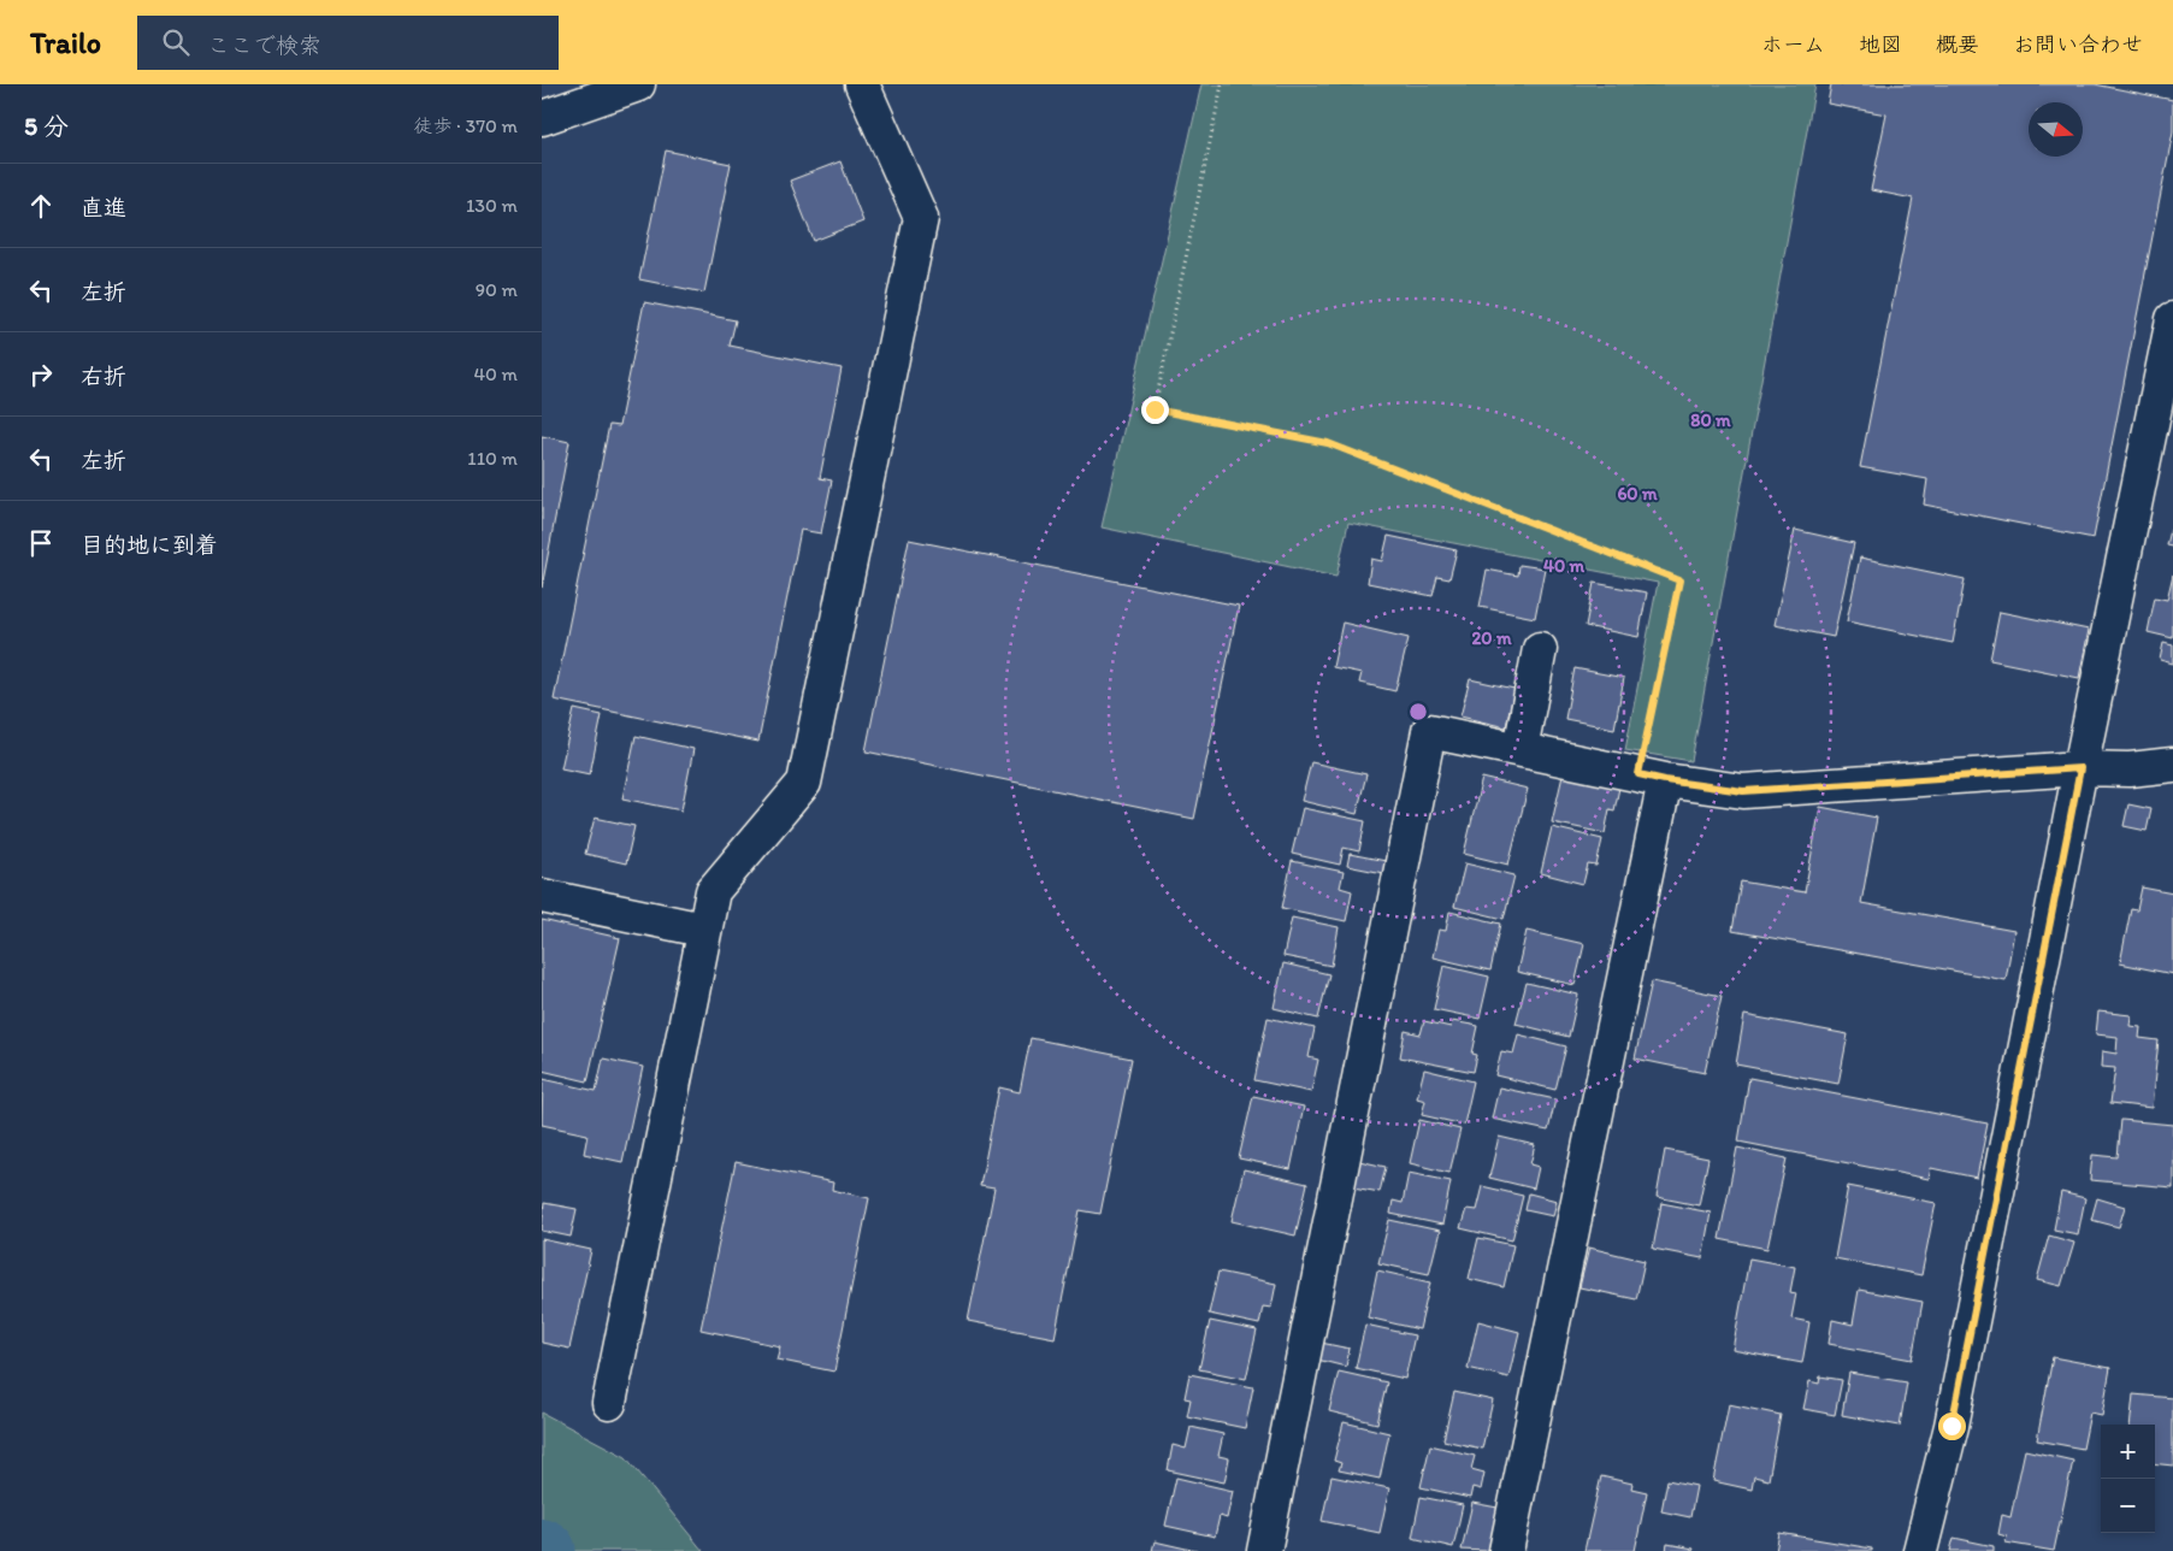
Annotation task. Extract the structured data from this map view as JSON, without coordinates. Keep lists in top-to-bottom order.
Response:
{
  "north": "right",
  "page": {
    "header": "Trailo",
    "search": "ここで検索",
    "nav": [
      "ホーム",
      "地図",
      "概要",
      "お問い合わせ"
    ],
    "heading": ["5 分", "徒歩 · 370 m"],
    "list": [
      ["直進", "130 m"],
      ["左折", "90 m"],
      ["右折", "40 m"],
      ["左折", "110 m"],
      "目的地に到着"
    ],
    "map_buttons": ["+", "−"]
  },
  "rings": [
    "80 m",
    "60 m",
    "40 m",
    "20 m"
  ]
}
